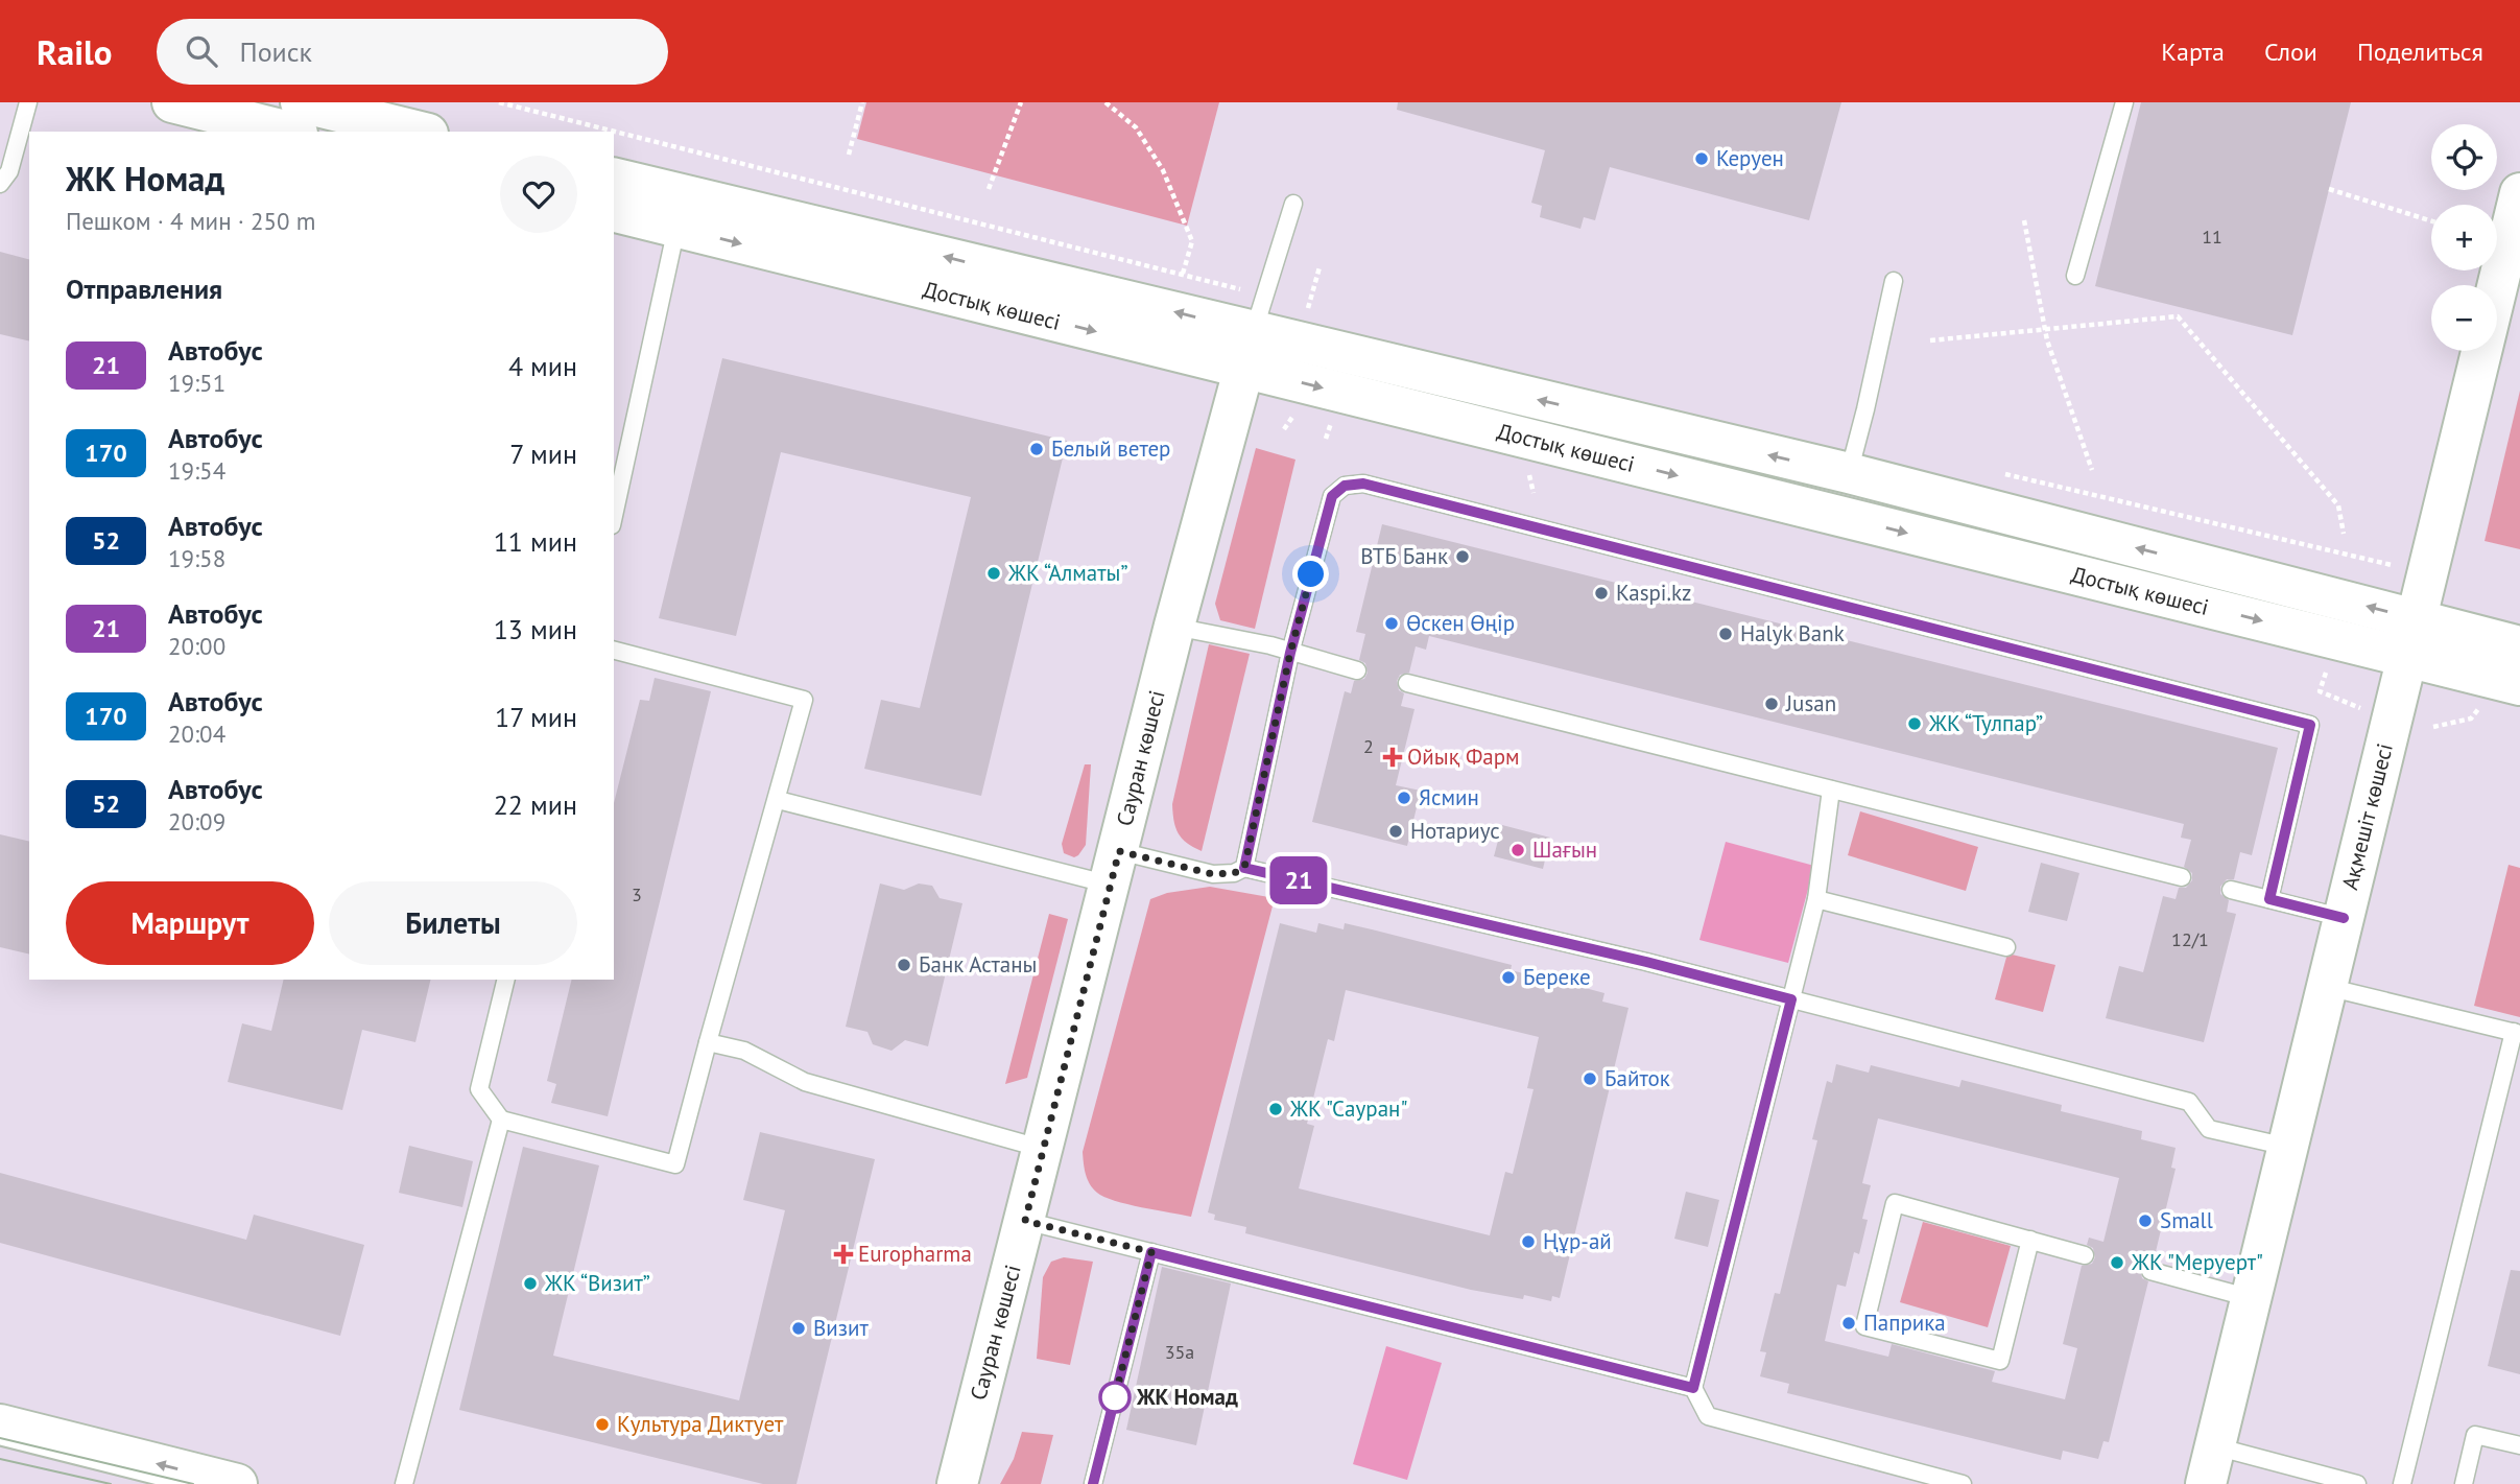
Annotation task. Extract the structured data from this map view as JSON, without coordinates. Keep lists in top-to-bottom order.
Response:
{
  "streets": {
    "street": ["Достық көшесі", "Сауран көшесі", "Ақмешіт көшесі"]
  },
  "crossings": [
    ["Достық көшесі", "Сауран көшесі"],
    ["Достық көшесі", "Ақмешіт көшесі"]
  ],
  "places": {
    "other": [
      "Керуен",
      "Белый ветер",
      "ВТБ Банк",
      "ЖК “Алматы”",
      "Kaspi.kz",
      "Өскен Өңір",
      "Halyk Bank",
      "Jusan",
      "ЖК “Тулпар”",
      "Ясмин",
      "Нотариус",
      "Шағын",
      "Банк Астаны",
      "Береке",
      "Байток",
      "ЖК \"Сауран\"",
      "Small",
      "Ңұр-ай",
      "ЖК \"Меруерт\"",
      "ЖК “Визит”",
      "Паприка",
      "Визит",
      "ЖК Номад",
      "Культура Диктует"
    ],
    "health": ["Ойық Фарм", "Europharma"]
  },
  "lines": ["bus line 21"],
  "house_numbers": [
    "11",
    "2",
    "3",
    "12/1",
    "35а"
  ],
  "page": {
    "header": "Railo",
    "search": "Поиск",
    "nav": ["Карта", "Слои", "Поделиться"],
    "on_map": "21",
    "map_buttons": ["+", "−"],
    "heading": [
      ["ЖК Номад", "Пешком · 4 мин · 250 m"],
      "Отправления"
    ],
    "list": [
      {
        "mark": "21",
        "name": "Автобус",
        "note": "19:51",
        "value": "4 мин"
      },
      {
        "mark": "170",
        "name": "Автобус",
        "note": "19:54",
        "value": "7 мин"
      },
      {
        "mark": "52",
        "name": "Автобус",
        "note": "19:58",
        "value": "11 мин"
      },
      {
        "mark": "21",
        "name": "Автобус",
        "note": "20:00",
        "value": "13 мин"
      },
      {
        "mark": "170",
        "name": "Автобус",
        "note": "20:04",
        "value": "17 мин"
      },
      {
        "mark": "52",
        "name": "Автобус",
        "note": "20:09",
        "value": "22 мин"
      }
    ],
    "buttons": ["Маршрут", "Билеты"]
  }
}
